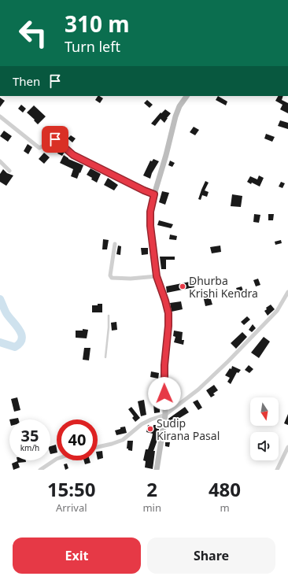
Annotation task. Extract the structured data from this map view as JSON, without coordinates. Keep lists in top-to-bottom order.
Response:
{
  "places": ["Dhurba Krishi Kendra", "Sudip Kirana Pasal"],
  "north": "bottom",
  "page": {
    "turn": ["310 m", "Turn left"],
    "then": "Then",
    "speed": "35 km/h",
    "limit": "40",
    "eta": [
      "15:50",
      "Arrival",
      "2",
      "min",
      "480",
      "m"
    ],
    "buttons": ["Exit", "Share"]
  }
}
